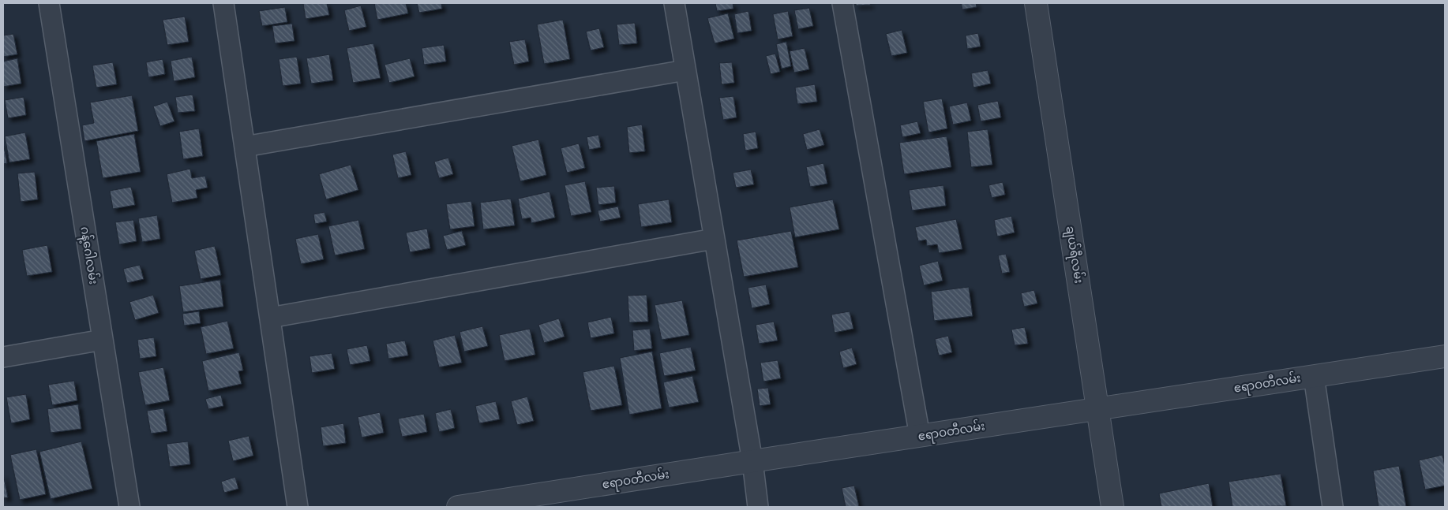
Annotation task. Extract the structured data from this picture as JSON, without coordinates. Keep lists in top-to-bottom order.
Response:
{
  "streets": {
    "street": ["ချယ်ရီလမ်း", "ဂန့်ဂေါလမ်း", "ဧရာဝတီလမ်း"]
  },
  "crossings": [
    ["ချယ်ရီလမ်း", "ဧရာဝတီလမ်း"]
  ]
}
